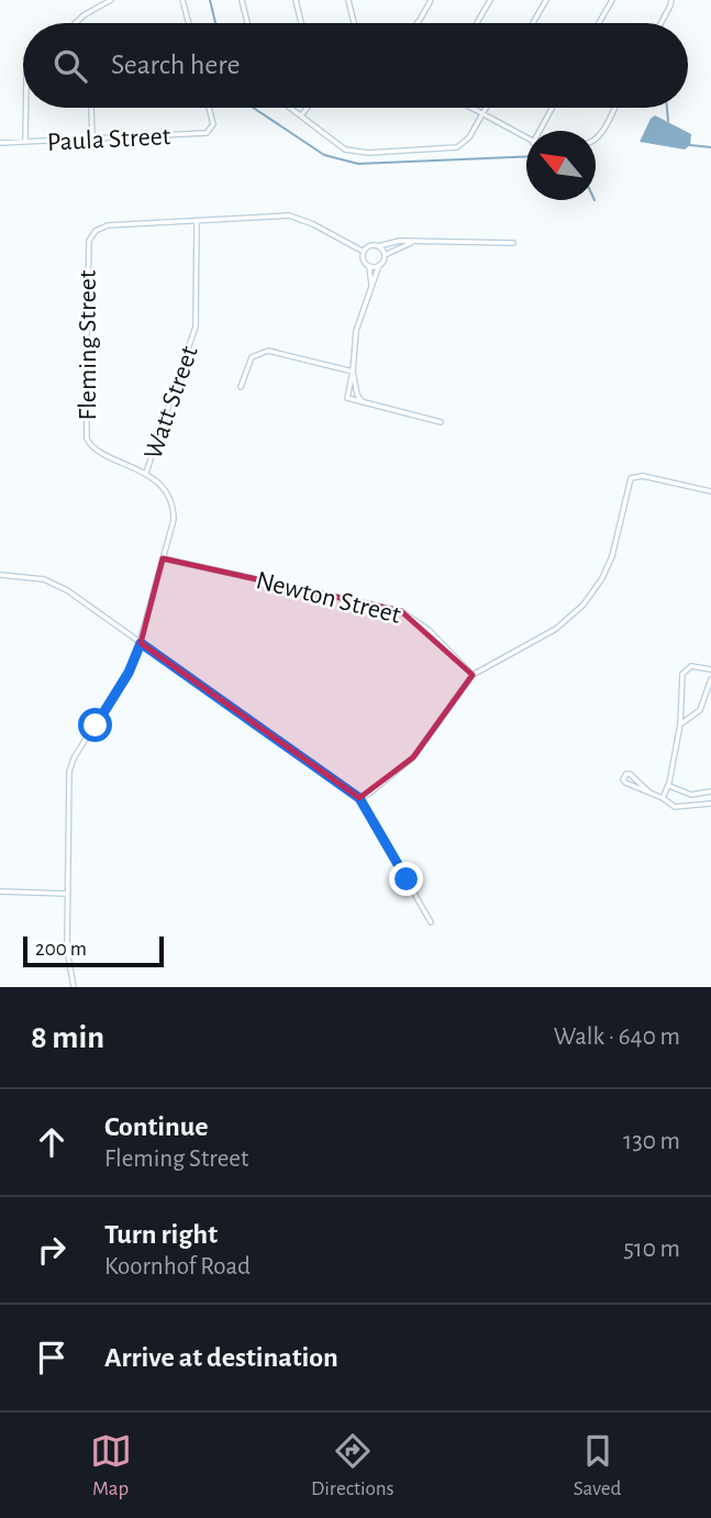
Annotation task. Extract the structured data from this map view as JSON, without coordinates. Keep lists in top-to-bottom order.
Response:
{
  "streets": {
    "street": [
      "Paula Street",
      "Fleming Street",
      "Watt Street",
      "Newton Street"
    ]
  },
  "crossings": [
    ["Fleming Street", "Watt Street"],
    ["Fleming Street", "Newton Street"]
  ],
  "scale_bar": "200 m",
  "north": "top left",
  "page": {
    "search": "Search here",
    "scale": "200 m",
    "heading": ["8 min", "Walk · 640 m"],
    "list": [
      ["Continue", "Fleming Street", "130 m"],
      ["Turn right", "Koornhof Road", "510 m"],
      "Arrive at destination"
    ],
    "nav": ["Map", "Directions", "Saved"]
  }
}
